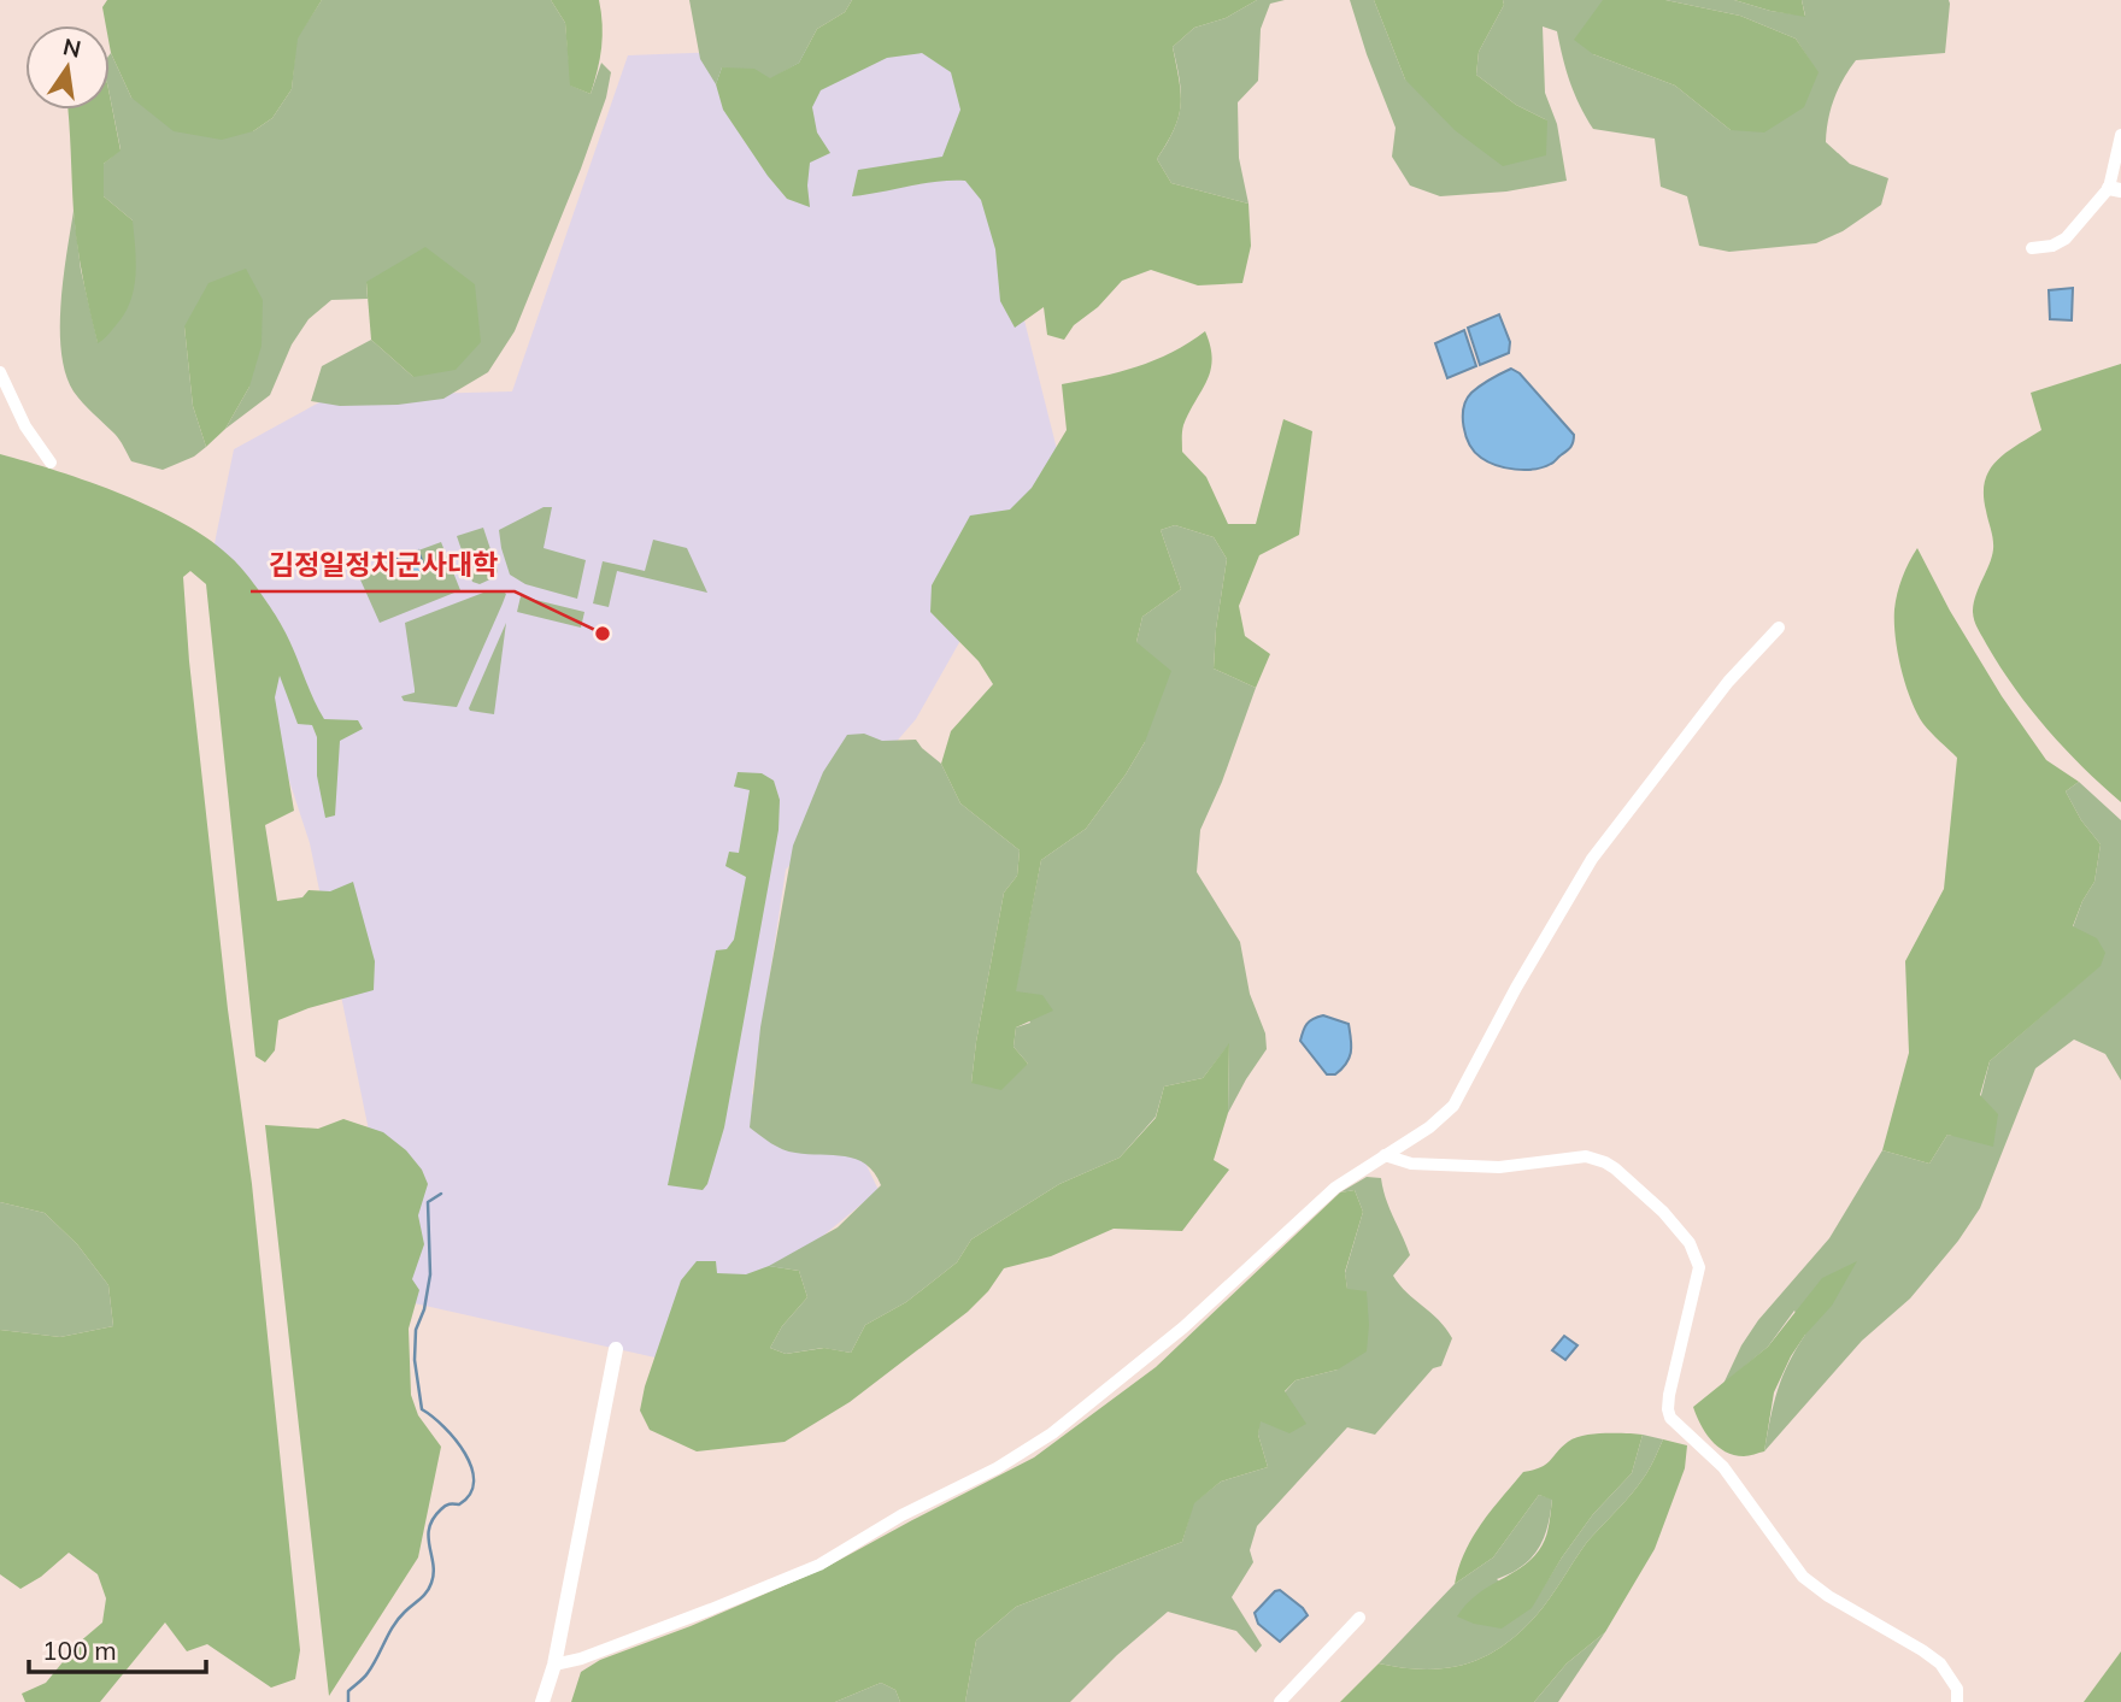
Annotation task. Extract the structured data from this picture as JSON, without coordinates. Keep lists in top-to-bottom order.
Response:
{
  "places": ["김정일정치군사대학"],
  "scale_bar": "100 m",
  "north": "top"
}
